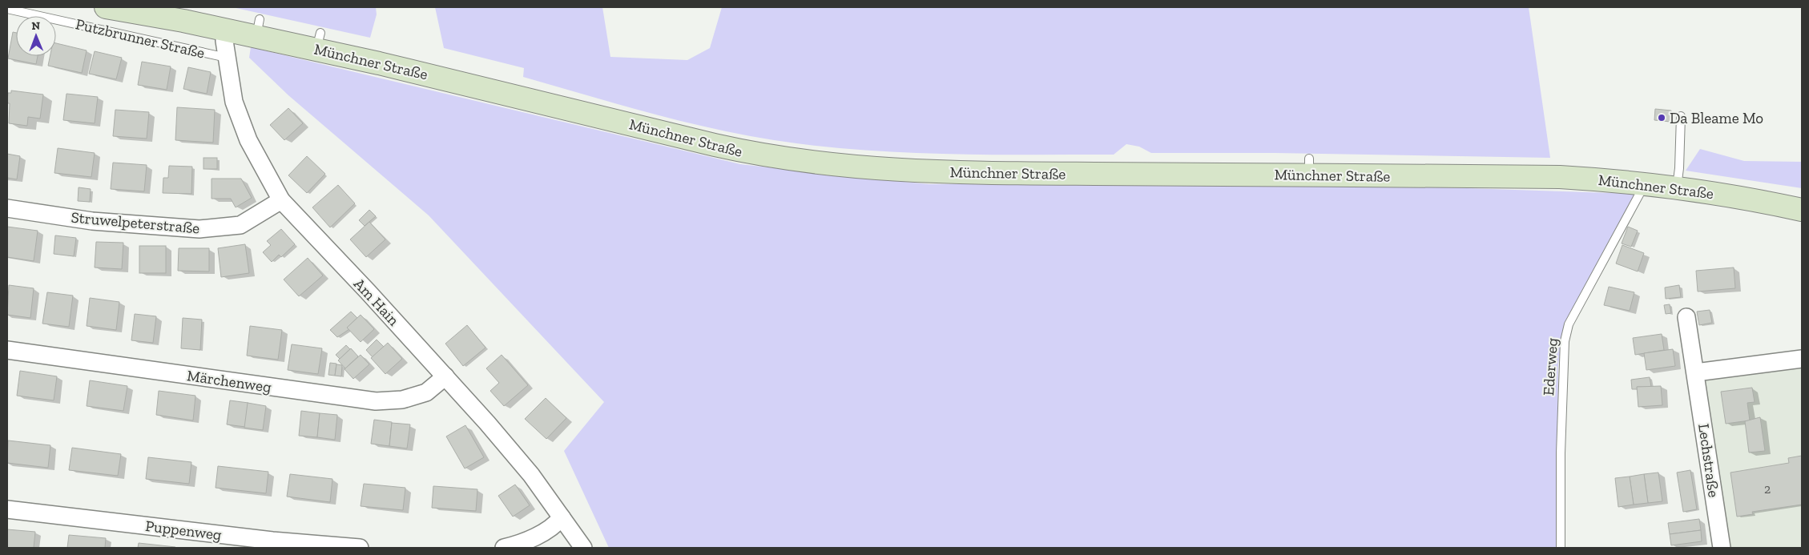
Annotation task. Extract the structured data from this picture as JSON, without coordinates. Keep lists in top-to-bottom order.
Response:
{
  "streets": {
    "main road": ["Putzbrunner Straße", "Münchner Straße"],
    "street": [
      "Struwelpeterstraße",
      "Am Hain",
      "Märchenweg",
      "Lechstraße",
      "Puppenweg"
    ],
    "lane": ["Ederweg"]
  },
  "crossings": [
    ["Putzbrunner Straße", "Münchner Straße"],
    ["Putzbrunner Straße", "Am Hain"],
    ["Münchner Straße", "Am Hain"],
    ["Münchner Straße", "Ederweg"],
    ["Struwelpeterstraße", "Am Hain"],
    ["Am Hain", "Märchenweg"]
  ],
  "places": ["Da Bleame Mo"],
  "house_numbers": ["2"],
  "north": "top"
}
